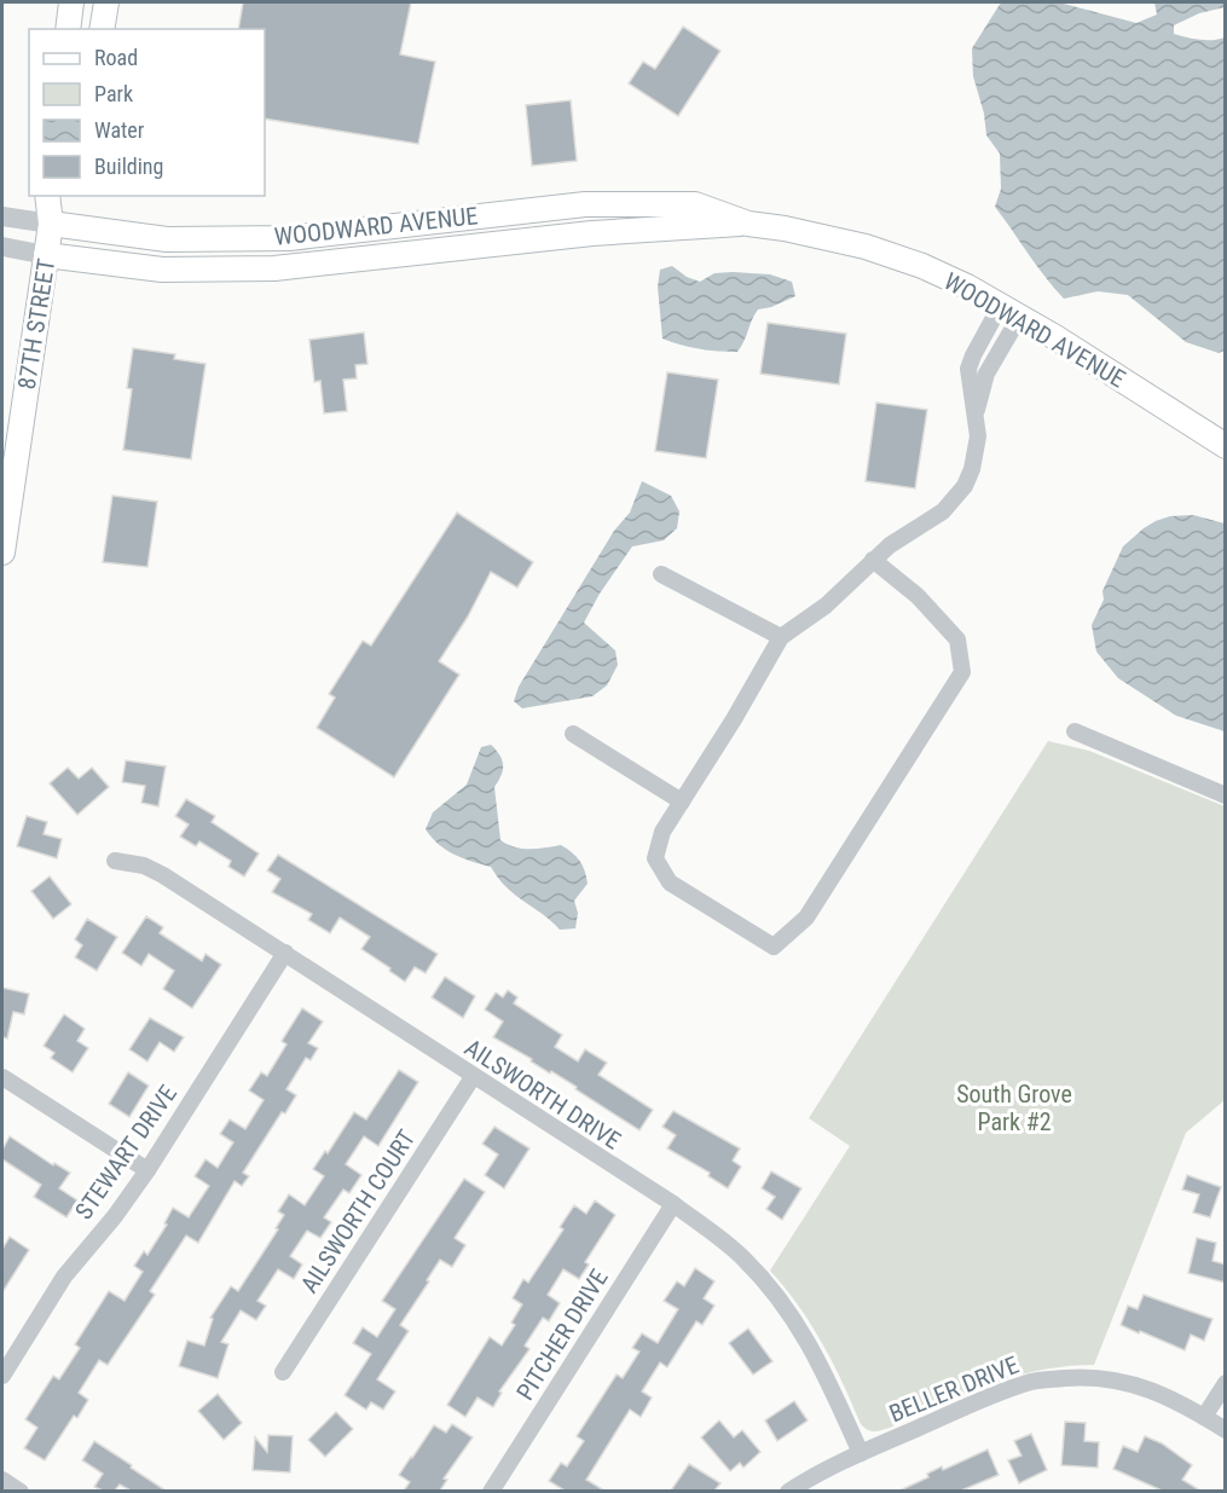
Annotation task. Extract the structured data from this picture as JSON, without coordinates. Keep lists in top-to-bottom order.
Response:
{
  "streets": {
    "main road": ["WOODWARD AVENUE", "87TH STREET"],
    "street": [
      "AILSWORTH DRIVE",
      "STEWART DRIVE",
      "AILSWORTH COURT",
      "PITCHER DRIVE",
      "BELLER DRIVE"
    ]
  },
  "crossings": [
    ["WOODWARD AVENUE", "87TH STREET"],
    ["AILSWORTH DRIVE", "STEWART DRIVE"],
    ["AILSWORTH DRIVE", "AILSWORTH COURT"],
    ["AILSWORTH DRIVE", "PITCHER DRIVE"],
    ["AILSWORTH DRIVE", "BELLER DRIVE"]
  ],
  "parks": ["South Grove Park #2"],
  "legend": [
    "Road",
    "Park",
    "Water",
    "Building"
  ]
}
